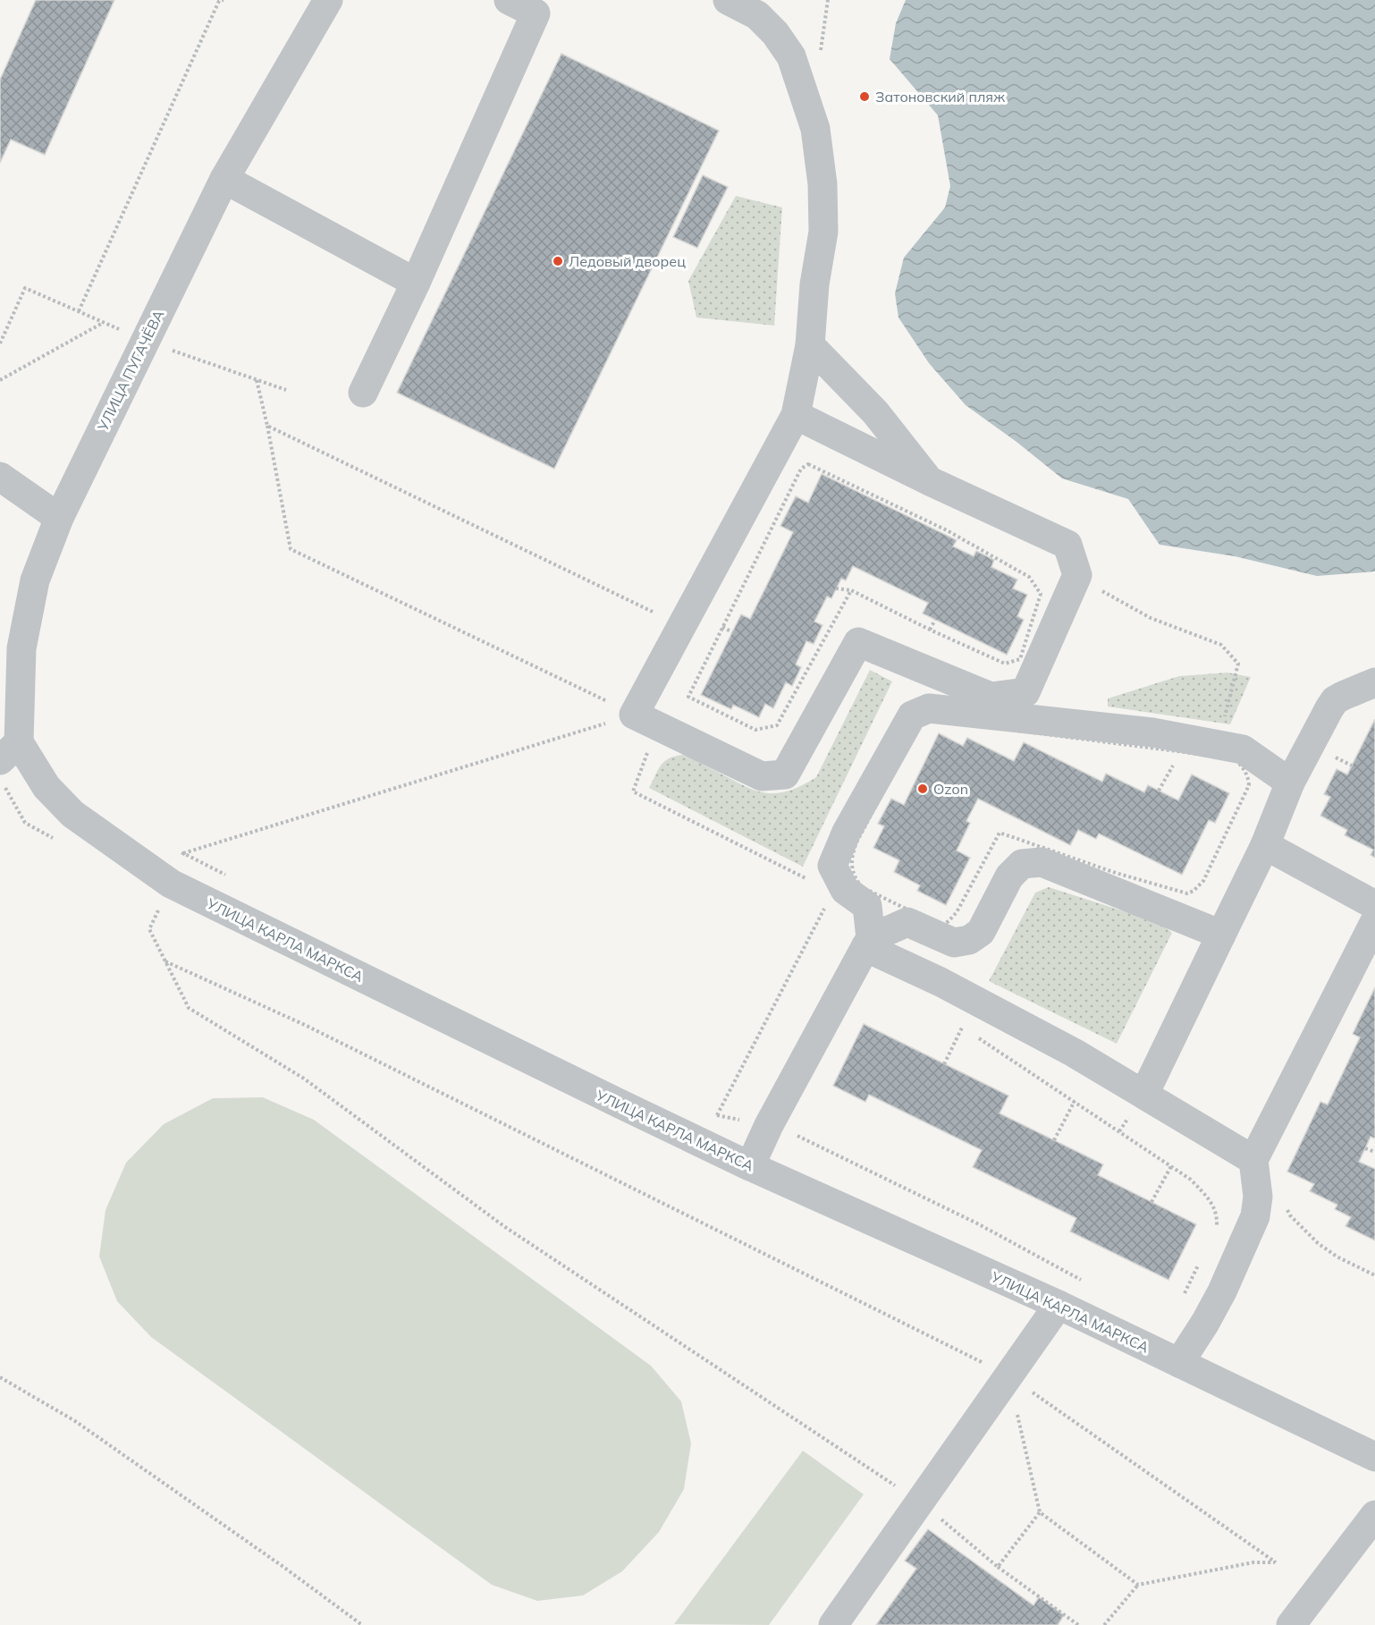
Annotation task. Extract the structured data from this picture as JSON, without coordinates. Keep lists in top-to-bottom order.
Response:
{
  "streets": {
    "street": ["УЛИЦА ПУГАЧЁВА", "УЛИЦА КАРЛА МАРКСА"]
  },
  "crossings": [
    ["УЛИЦА ПУГАЧЁВА", "УЛИЦА КАРЛА МАРКСА"]
  ],
  "places": ["Затоновский пляж", "Ледовый дворец", "Ozon"]
}
